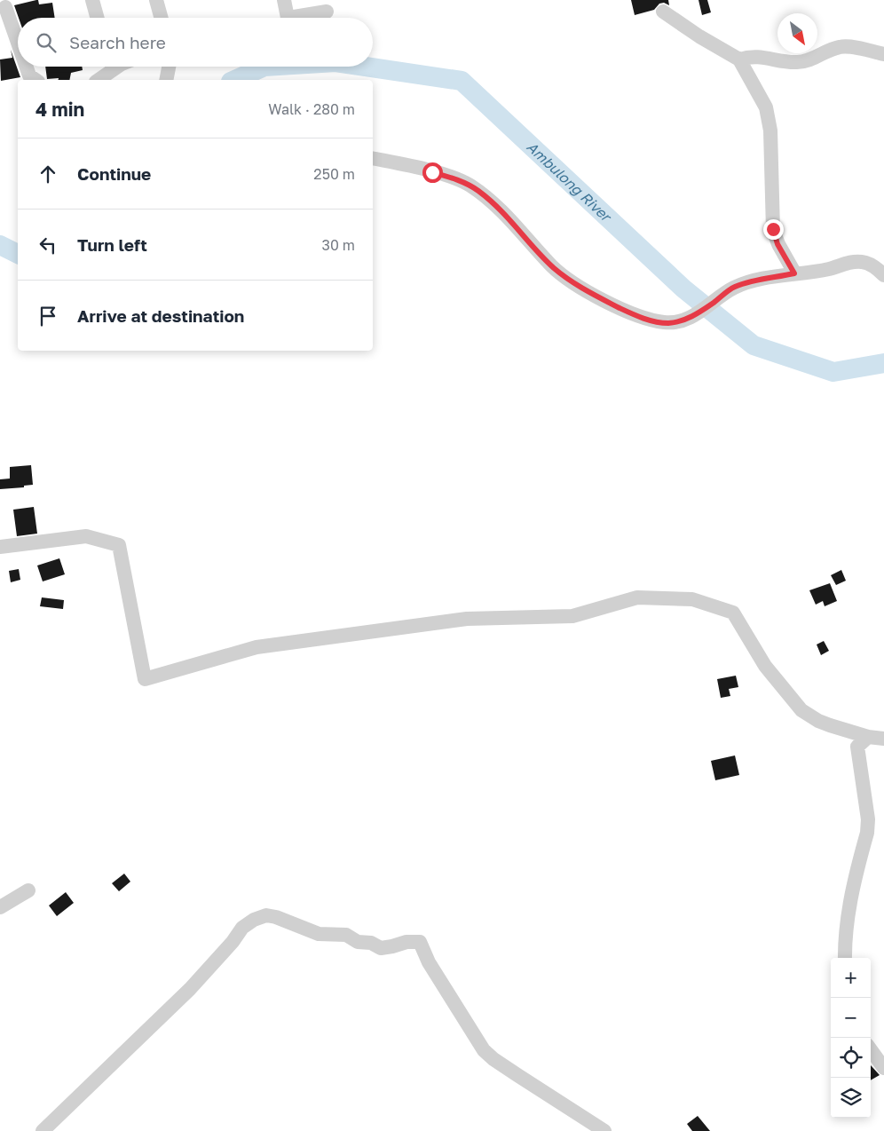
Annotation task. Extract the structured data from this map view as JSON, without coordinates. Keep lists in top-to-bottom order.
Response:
{
  "water": ["Ambulong River"],
  "north": "bottom right",
  "page": {
    "search": "Search here",
    "heading": ["4 min", "Walk · 280 m"],
    "list": [
      ["Continue", "250 m"],
      ["Turn left", "30 m"],
      "Arrive at destination"
    ],
    "map_buttons": ["+", "−"]
  }
}
